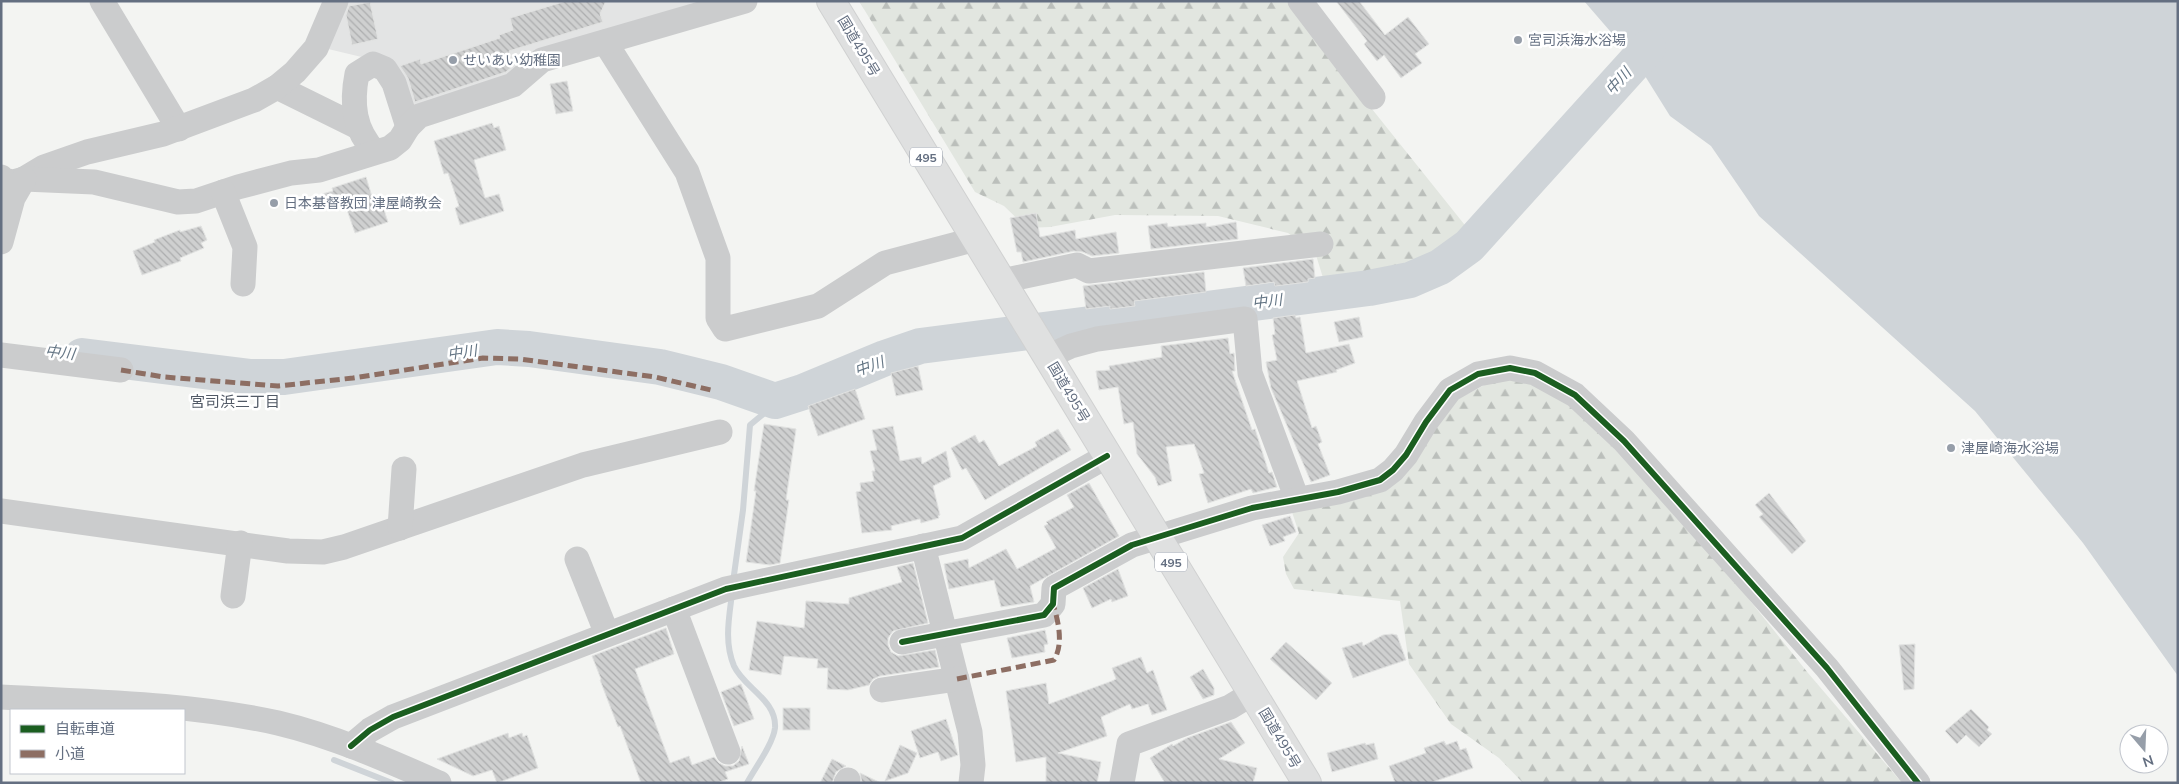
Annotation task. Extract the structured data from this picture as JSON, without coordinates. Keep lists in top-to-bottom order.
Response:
{
  "streets": {
    "highway": ["国道495号", "495"]
  },
  "districts": ["宮司浜三丁目"],
  "water": ["中川"],
  "places": [
    "宮司浜海水浴場",
    "せいあい幼稚園",
    "日本基督教団 津屋崎教会",
    "津屋崎海水浴場"
  ],
  "legend": ["自転車道", "小道"],
  "north": "bottom"
}
